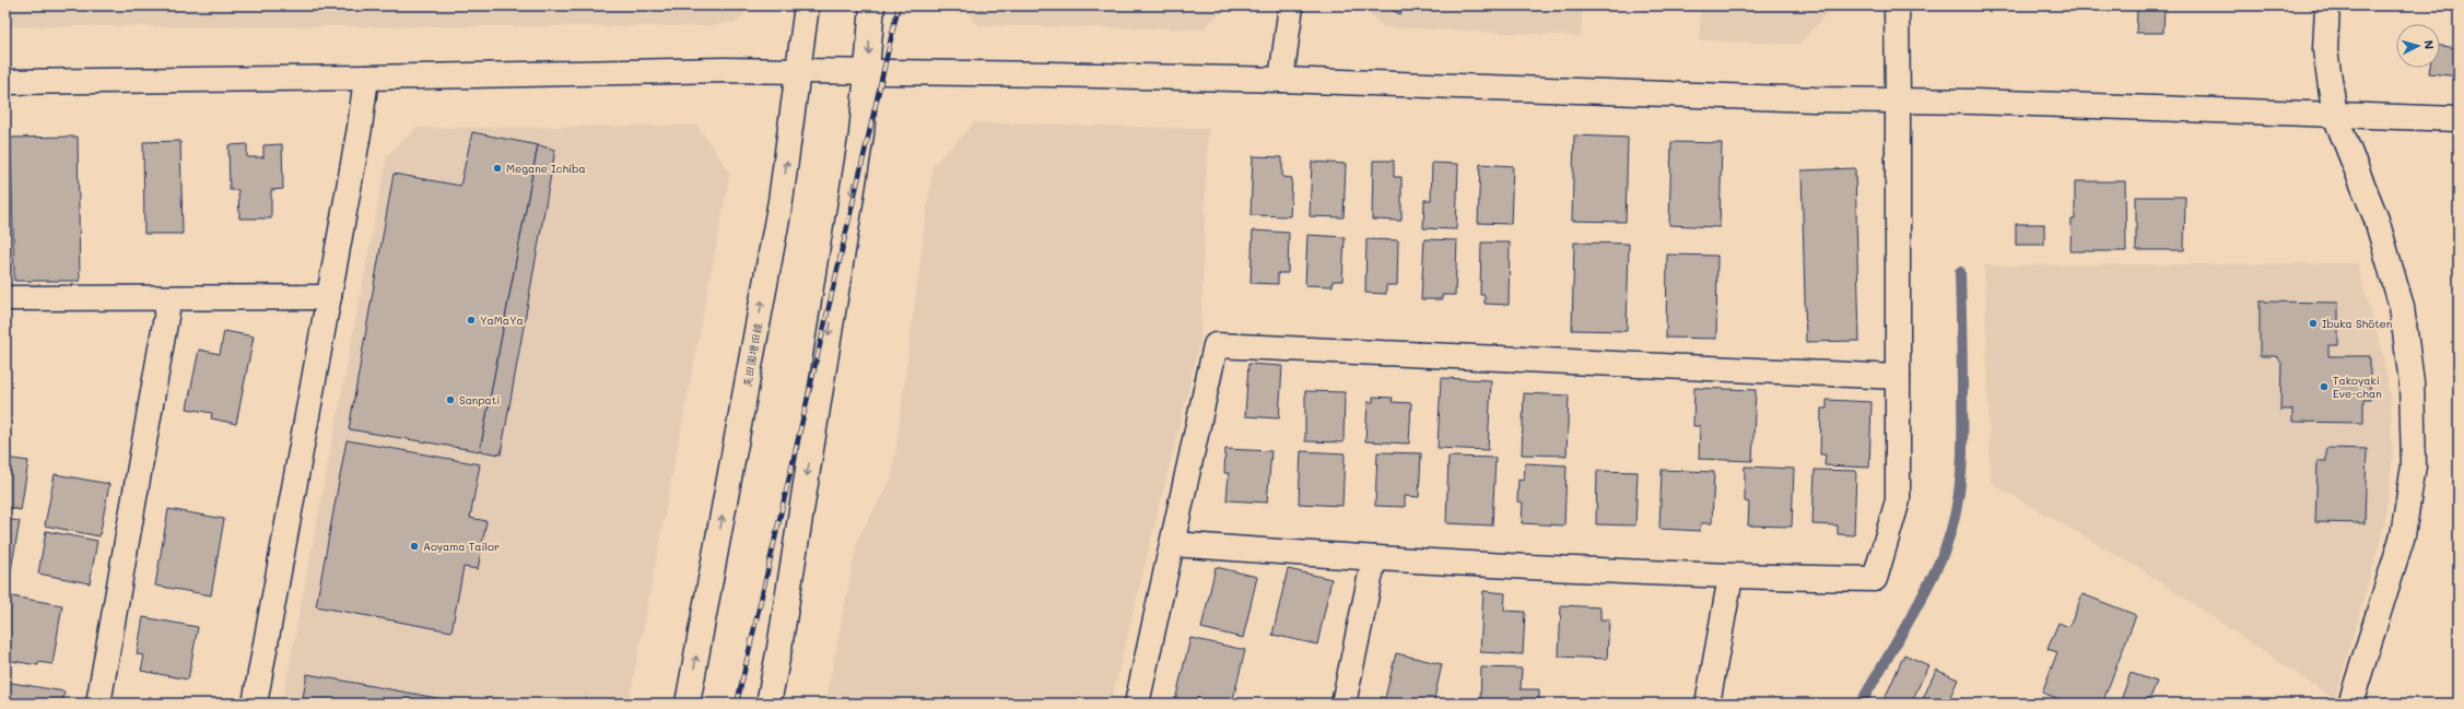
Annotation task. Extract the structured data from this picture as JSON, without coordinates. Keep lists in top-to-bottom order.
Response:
{
  "streets": {
    "street": ["美田園増田線"]
  },
  "places": [
    "Megane Ichiba",
    "YaMaYa",
    "Ibuka Shōten",
    "Takoyaki Eve-chan",
    "Sanpati",
    "Aoyama Tailor"
  ],
  "north": "right"
}
